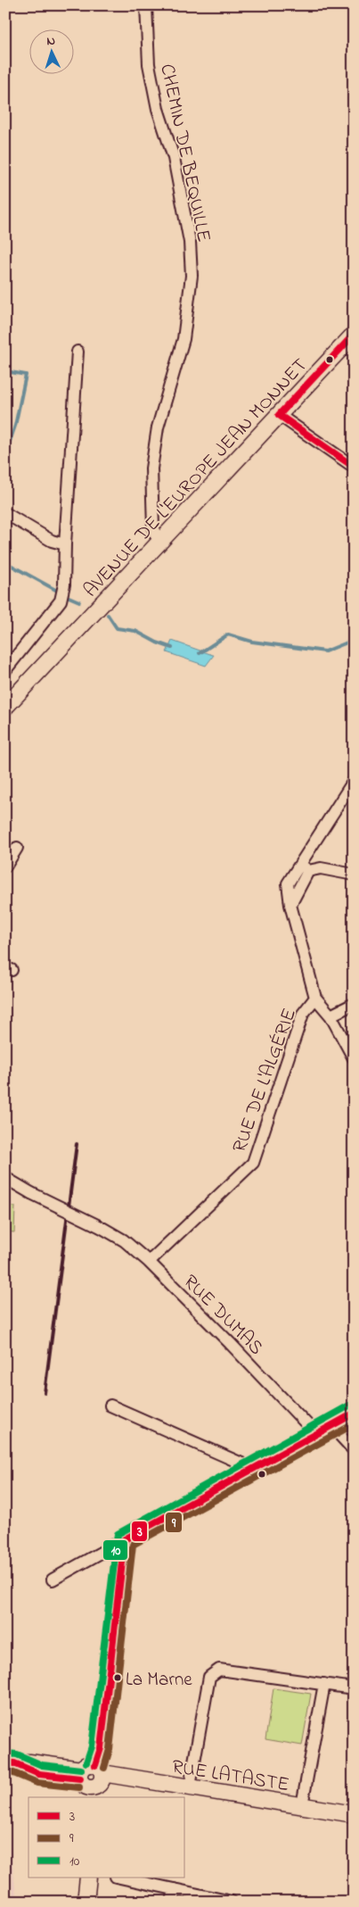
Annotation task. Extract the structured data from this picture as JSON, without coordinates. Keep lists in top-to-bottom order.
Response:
{
  "streets": {
    "main road": ["AVENUE DE L'EUROPE JEAN MONNET", "RUE LATASTE"],
    "street": ["CHEMIN DE BEQUILLE", "RUE DE L'ALGÉRIE", "RUE DUMAS"]
  },
  "crossings": [
    ["CHEMIN DE BEQUILLE", "AVENUE DE L'EUROPE JEAN MONNET"],
    ["RUE DE L'ALGÉRIE", "RUE DUMAS"]
  ],
  "places": ["La Marne"],
  "lines": ["transit line 3", "transit line 10", "transit line 9"],
  "legend": ["3", "9", "10"],
  "north": "top"
}
